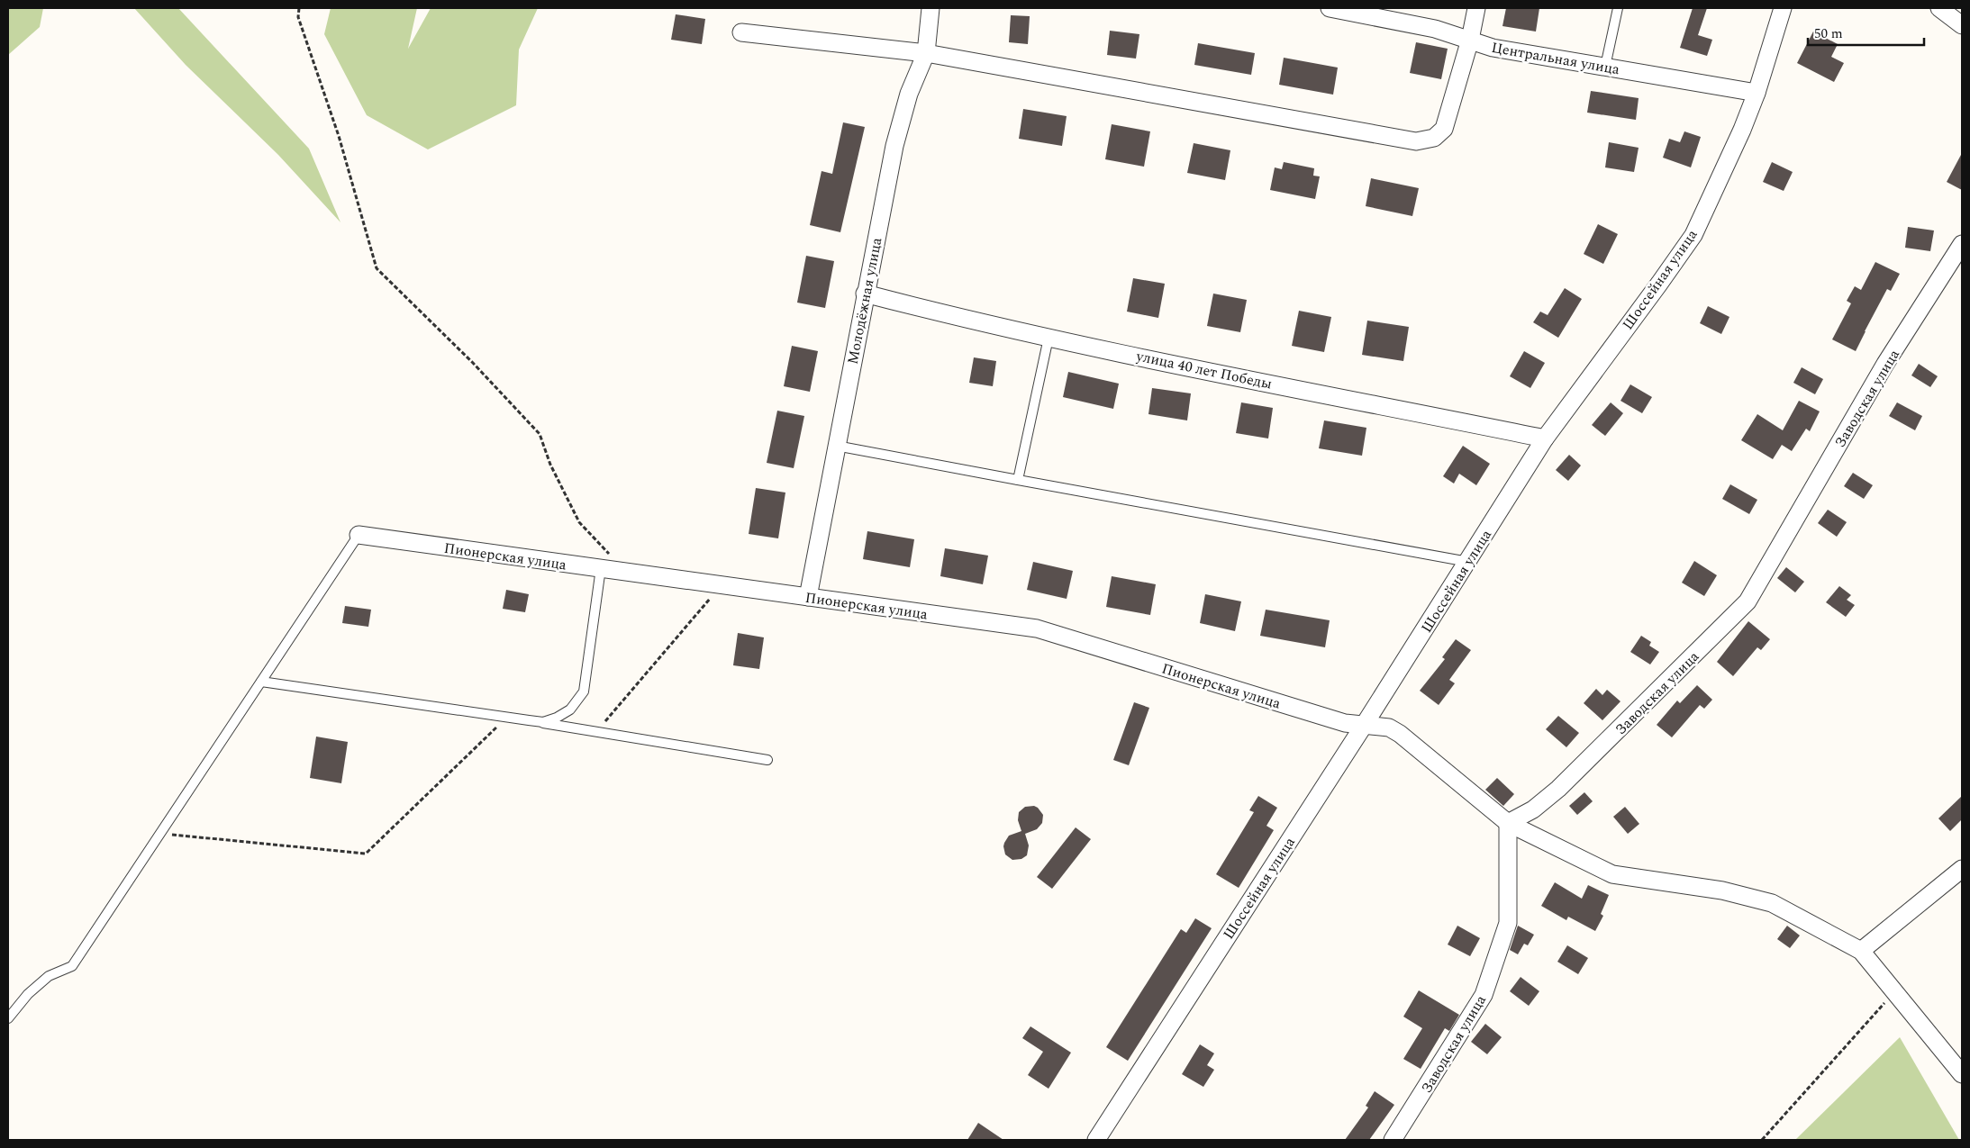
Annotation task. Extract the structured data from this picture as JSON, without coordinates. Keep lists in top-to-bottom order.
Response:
{
  "streets": {
    "street": [
      "Центральная улица",
      "Шоссейная улица",
      "Молодёжная улица",
      "улица 40 лет Победы",
      "Заводская улица",
      "Пионерская улица"
    ]
  },
  "crossings": [
    ["Центральная улица", "Шоссейная улица"],
    ["Шоссейная улица", "улица 40 лет Победы"],
    ["Шоссейная улица", "Пионерская улица"],
    ["Молодёжная улица", "улица 40 лет Победы"],
    ["Молодёжная улица", "Пионерская улица"],
    ["Заводская улица", "Пионерская улица"]
  ],
  "scale_bar": "50 m"
}
